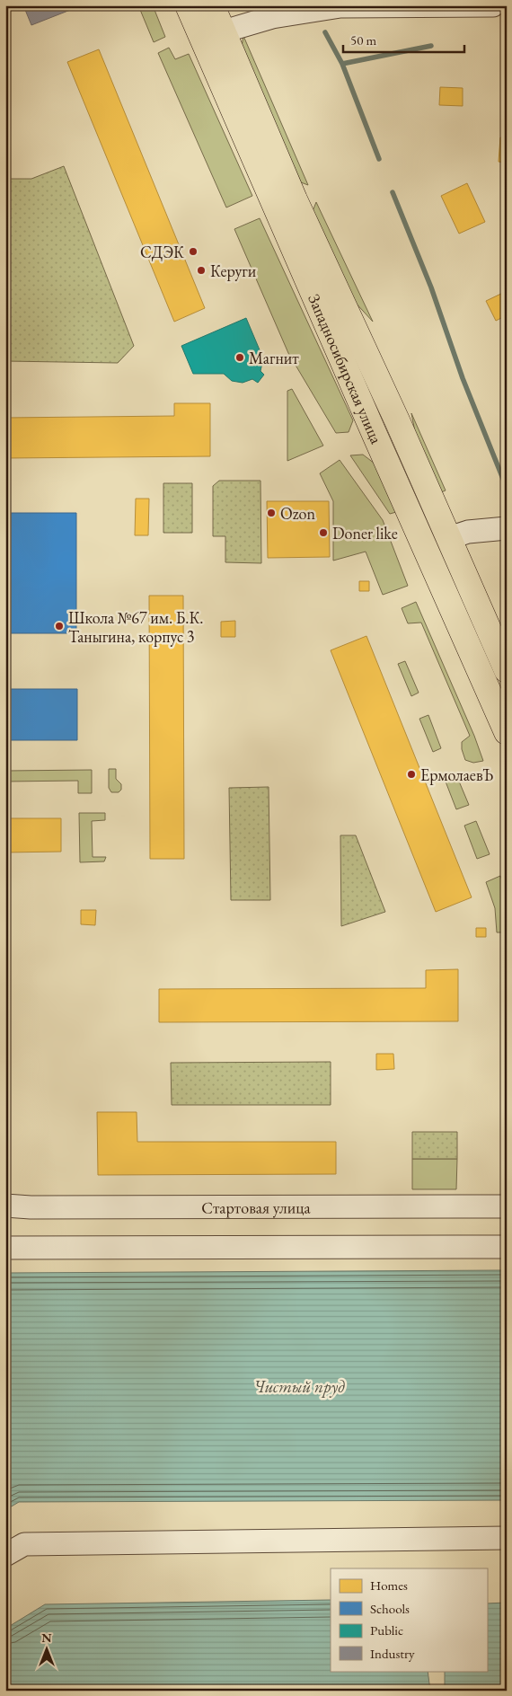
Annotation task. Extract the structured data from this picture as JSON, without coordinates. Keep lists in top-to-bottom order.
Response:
{
  "streets": {
    "main road": ["Западносибирская улица"],
    "street": ["Стартовая улица"]
  },
  "water": ["Чистый пруд"],
  "places": [
    "СДЭК",
    "Керуги",
    "Магнит",
    "Ozon",
    "Doner like",
    "Школа №67 им. Б.К. Таныгина, корпус 3",
    "ЕрмолаевЪ"
  ],
  "legend": [
    "Homes",
    "Schools",
    "Public",
    "Industry"
  ],
  "scale_bar": "50 m",
  "north": "top"
}
